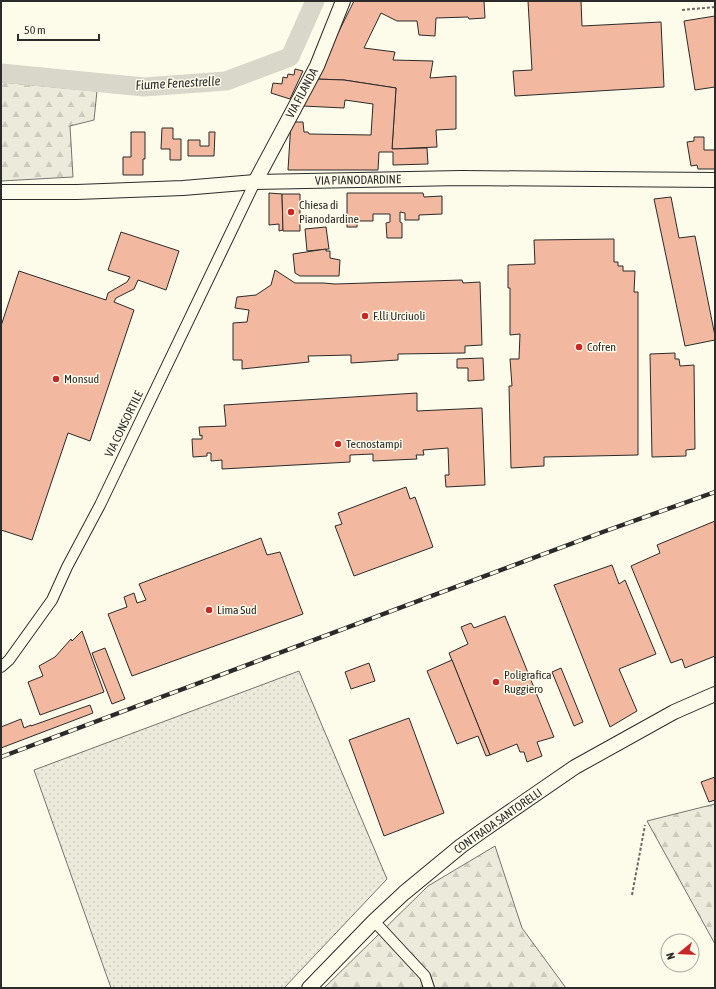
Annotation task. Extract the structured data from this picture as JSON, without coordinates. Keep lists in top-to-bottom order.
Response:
{
  "streets": {
    "street": [
      "VIA FILANDA",
      "VIA PIANODARDINE",
      "VIA CONSORTILE",
      "CONTRADA SANTORELLI"
    ]
  },
  "crossings": [
    ["VIA FILANDA", "VIA PIANODARDINE"],
    ["VIA FILANDA", "VIA CONSORTILE"],
    ["VIA PIANODARDINE", "VIA CONSORTILE"]
  ],
  "water": ["Fiume Fenestrelle"],
  "places": [
    "Chiesa di Pianodardine",
    "F.lli Urciuoli",
    "Cofren",
    "Monsud",
    "Tecnostampi",
    "Lima Sud",
    "Poligrafica Ruggiero"
  ],
  "scale_bar": "50 m",
  "north": "left"
}
